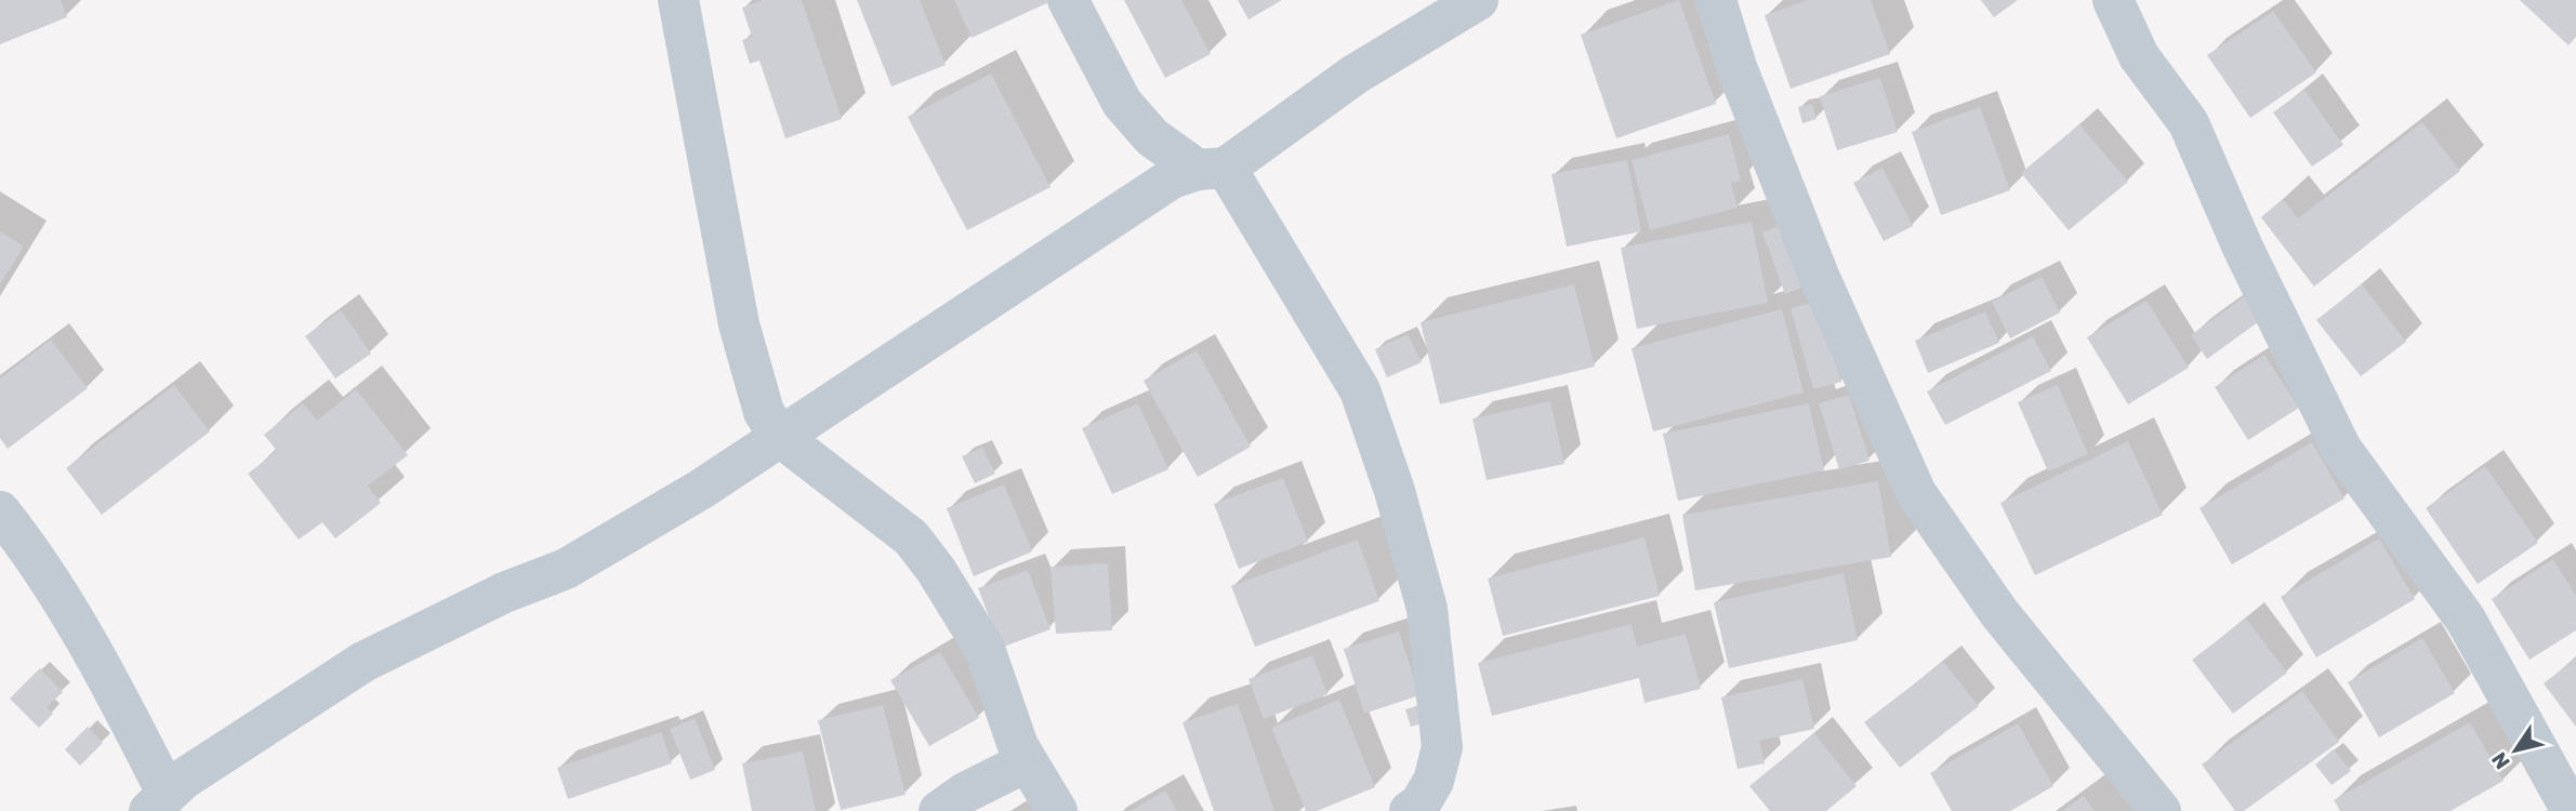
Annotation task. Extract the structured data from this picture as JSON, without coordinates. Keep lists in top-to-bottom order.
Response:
{
  "north": "bottom left"
}
